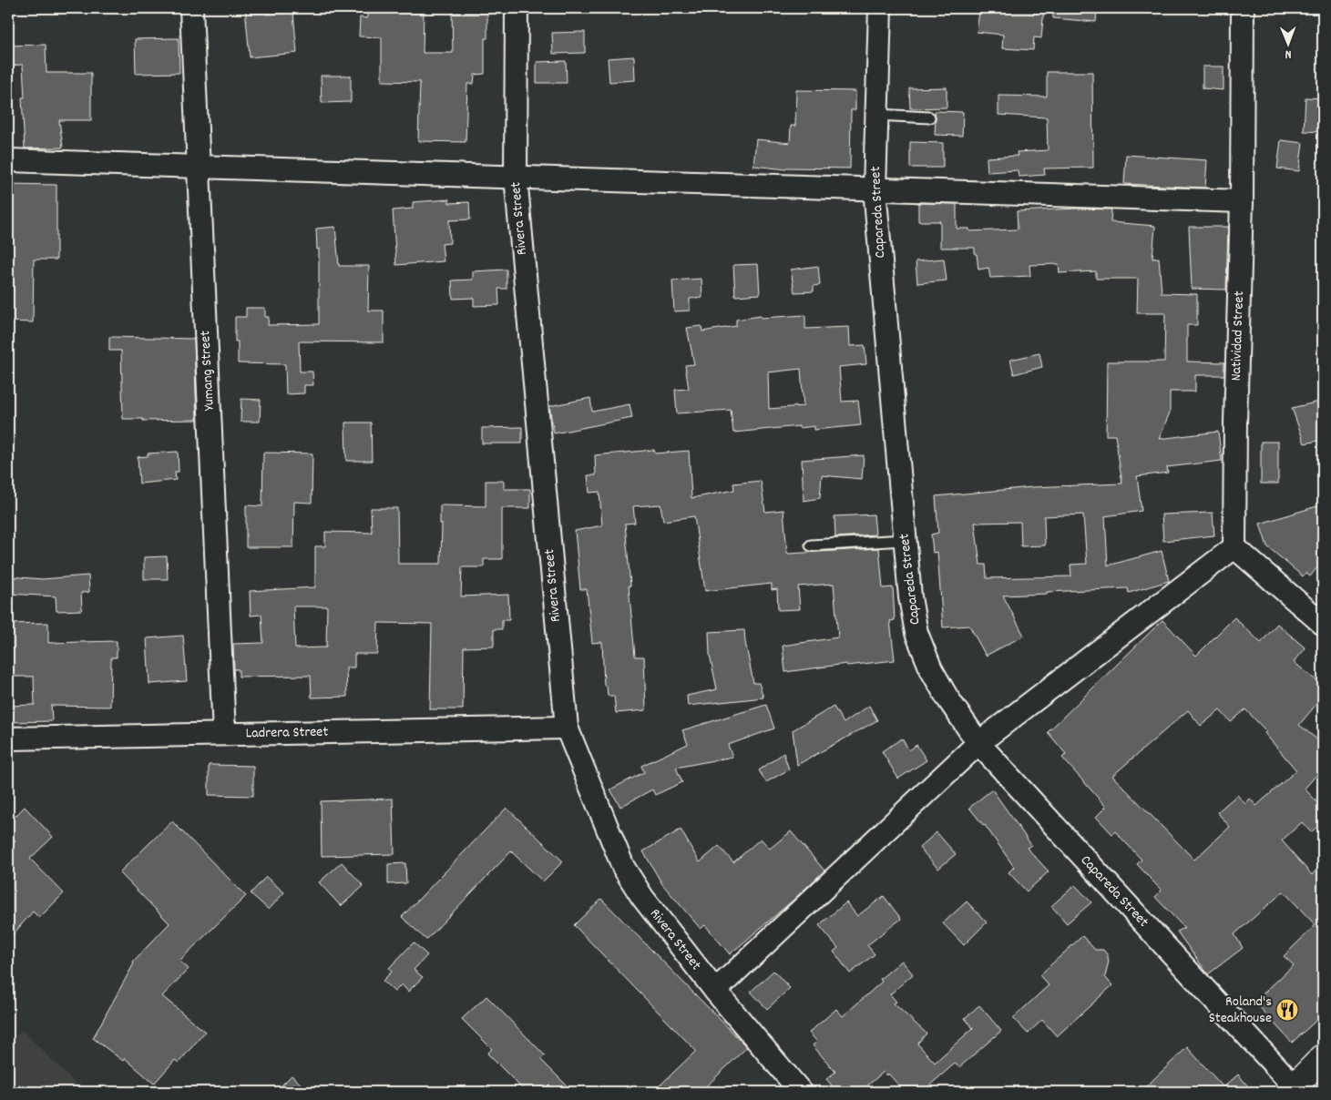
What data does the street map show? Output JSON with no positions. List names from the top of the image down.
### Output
{
  "streets": {
    "street": [
      "Capareda Street",
      "Rivera Street",
      "Natividad Street",
      "Yumang Street",
      "Ladrera Street"
    ]
  },
  "crossings": [
    ["Rivera Street", "Ladrera Street"],
    ["Yumang Street", "Ladrera Street"]
  ],
  "places": {
    "restaurant": ["Roland's Steakhouse"]
  },
  "north": "bottom"
}
